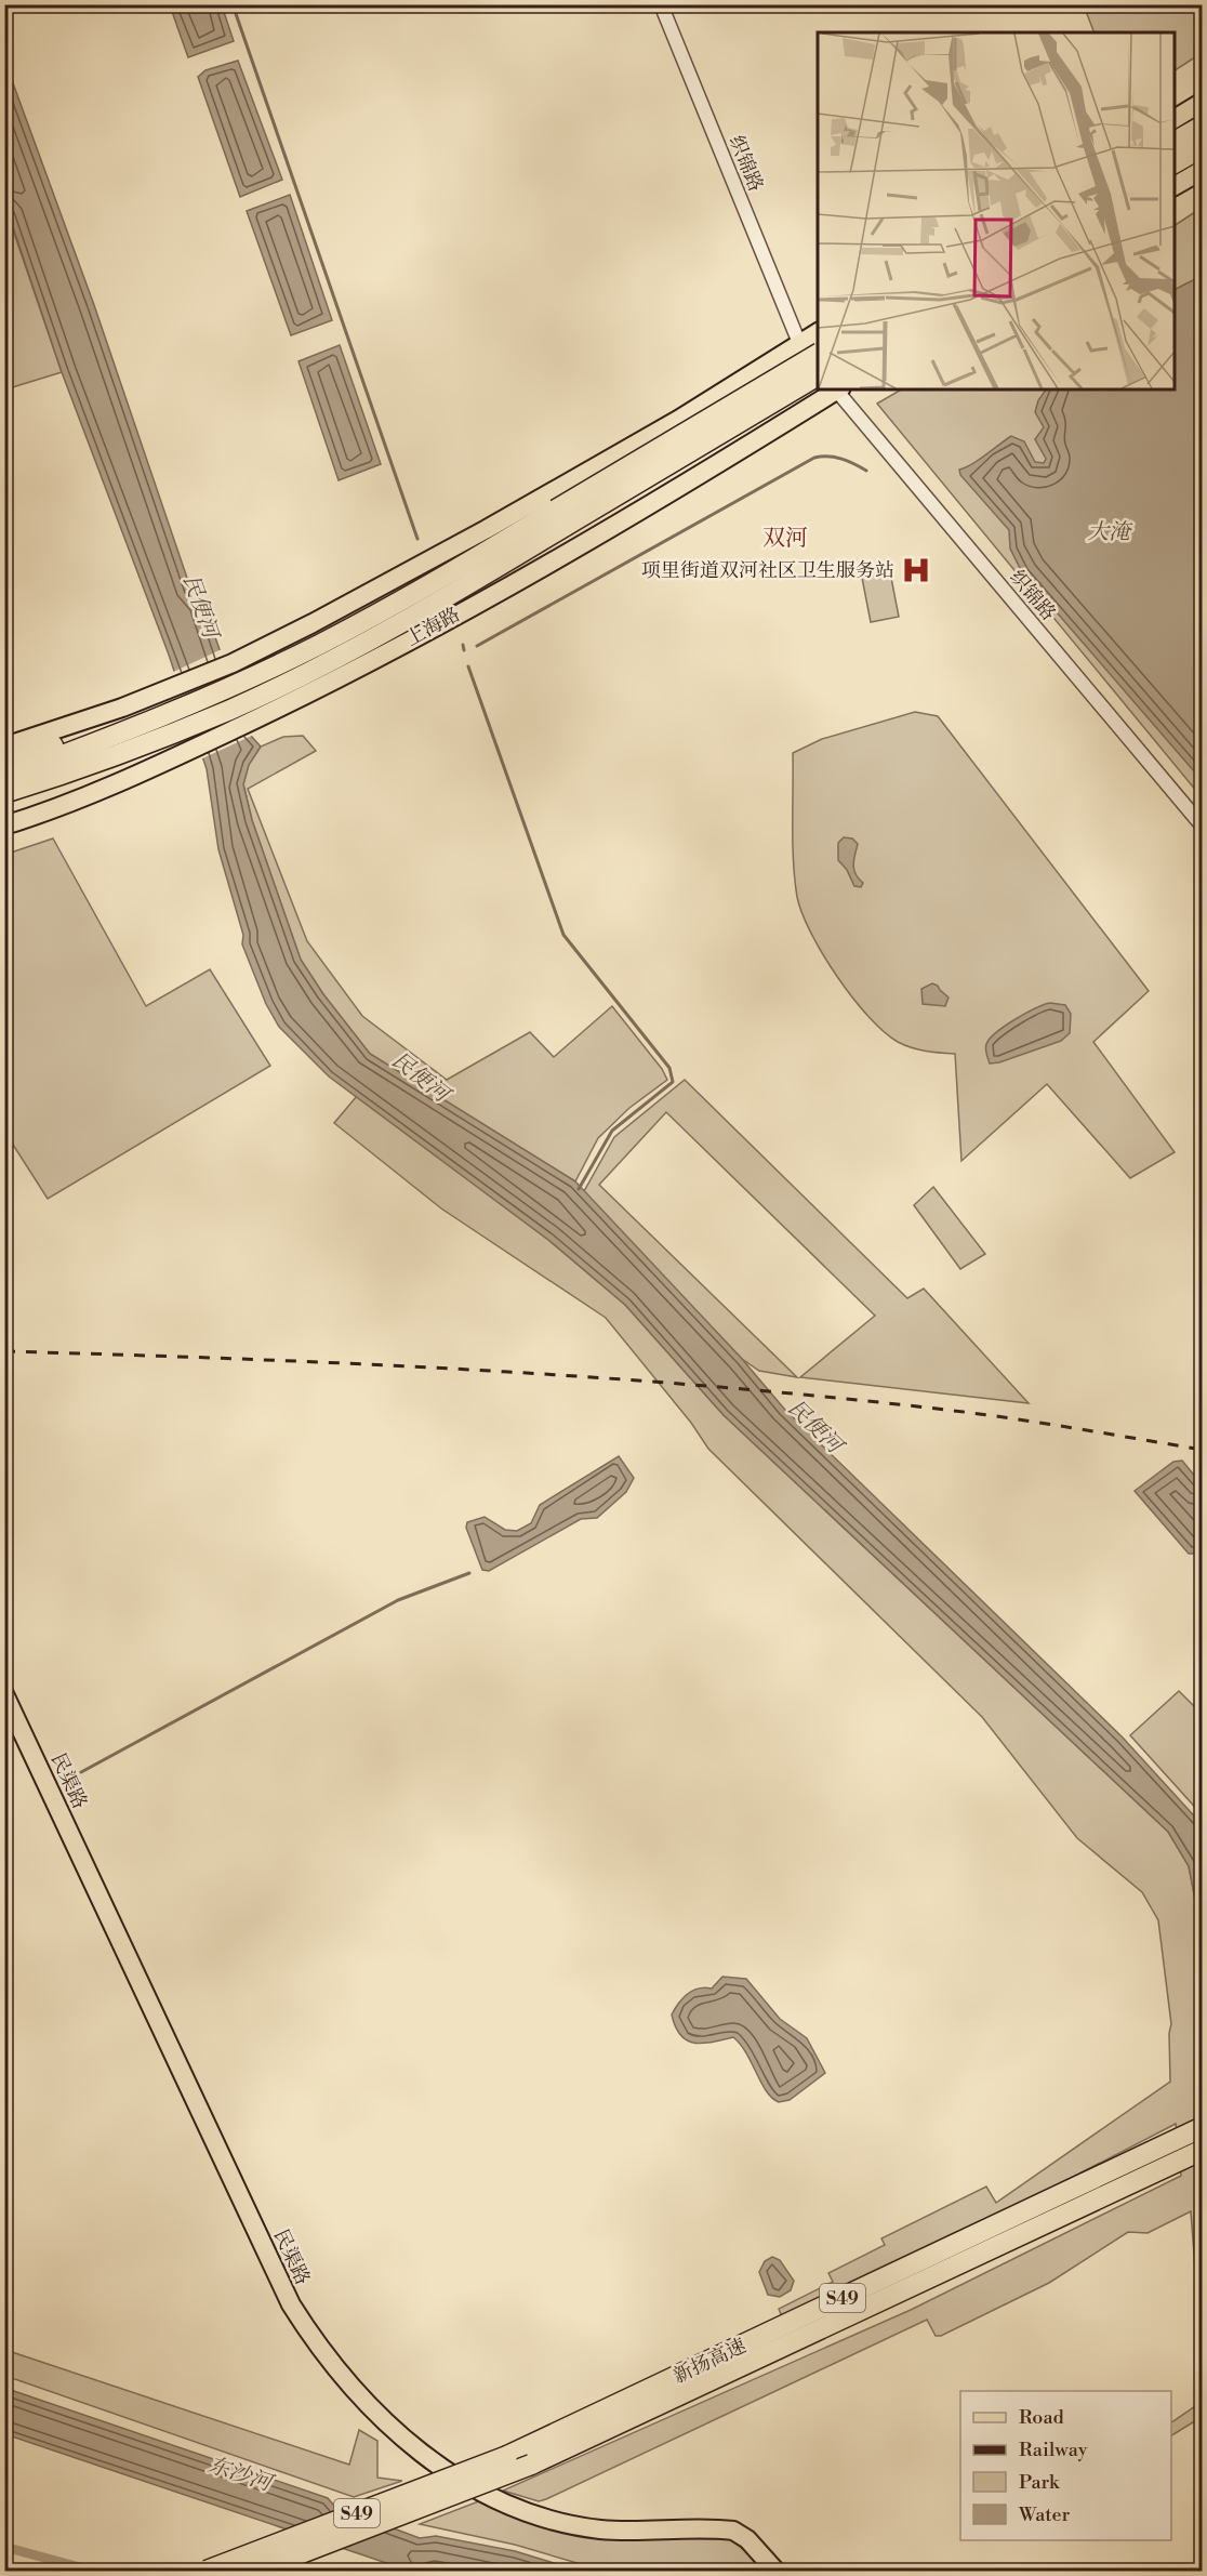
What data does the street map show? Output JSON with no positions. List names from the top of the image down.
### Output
{
  "streets": {
    "highway": ["上海路", "S49", "新扬高速"],
    "main road": ["民渠路"],
    "street": ["织锦路"]
  },
  "crossings": [
    ["织锦路", "上海路"]
  ],
  "districts": ["双河"],
  "water": ["大淹", "民便河", "东沙河"],
  "places": {
    "hospital": ["项里街道双河社区卫生服务站"]
  },
  "legend": [
    "Road",
    "Railway",
    "Park",
    "Water"
  ]
}
